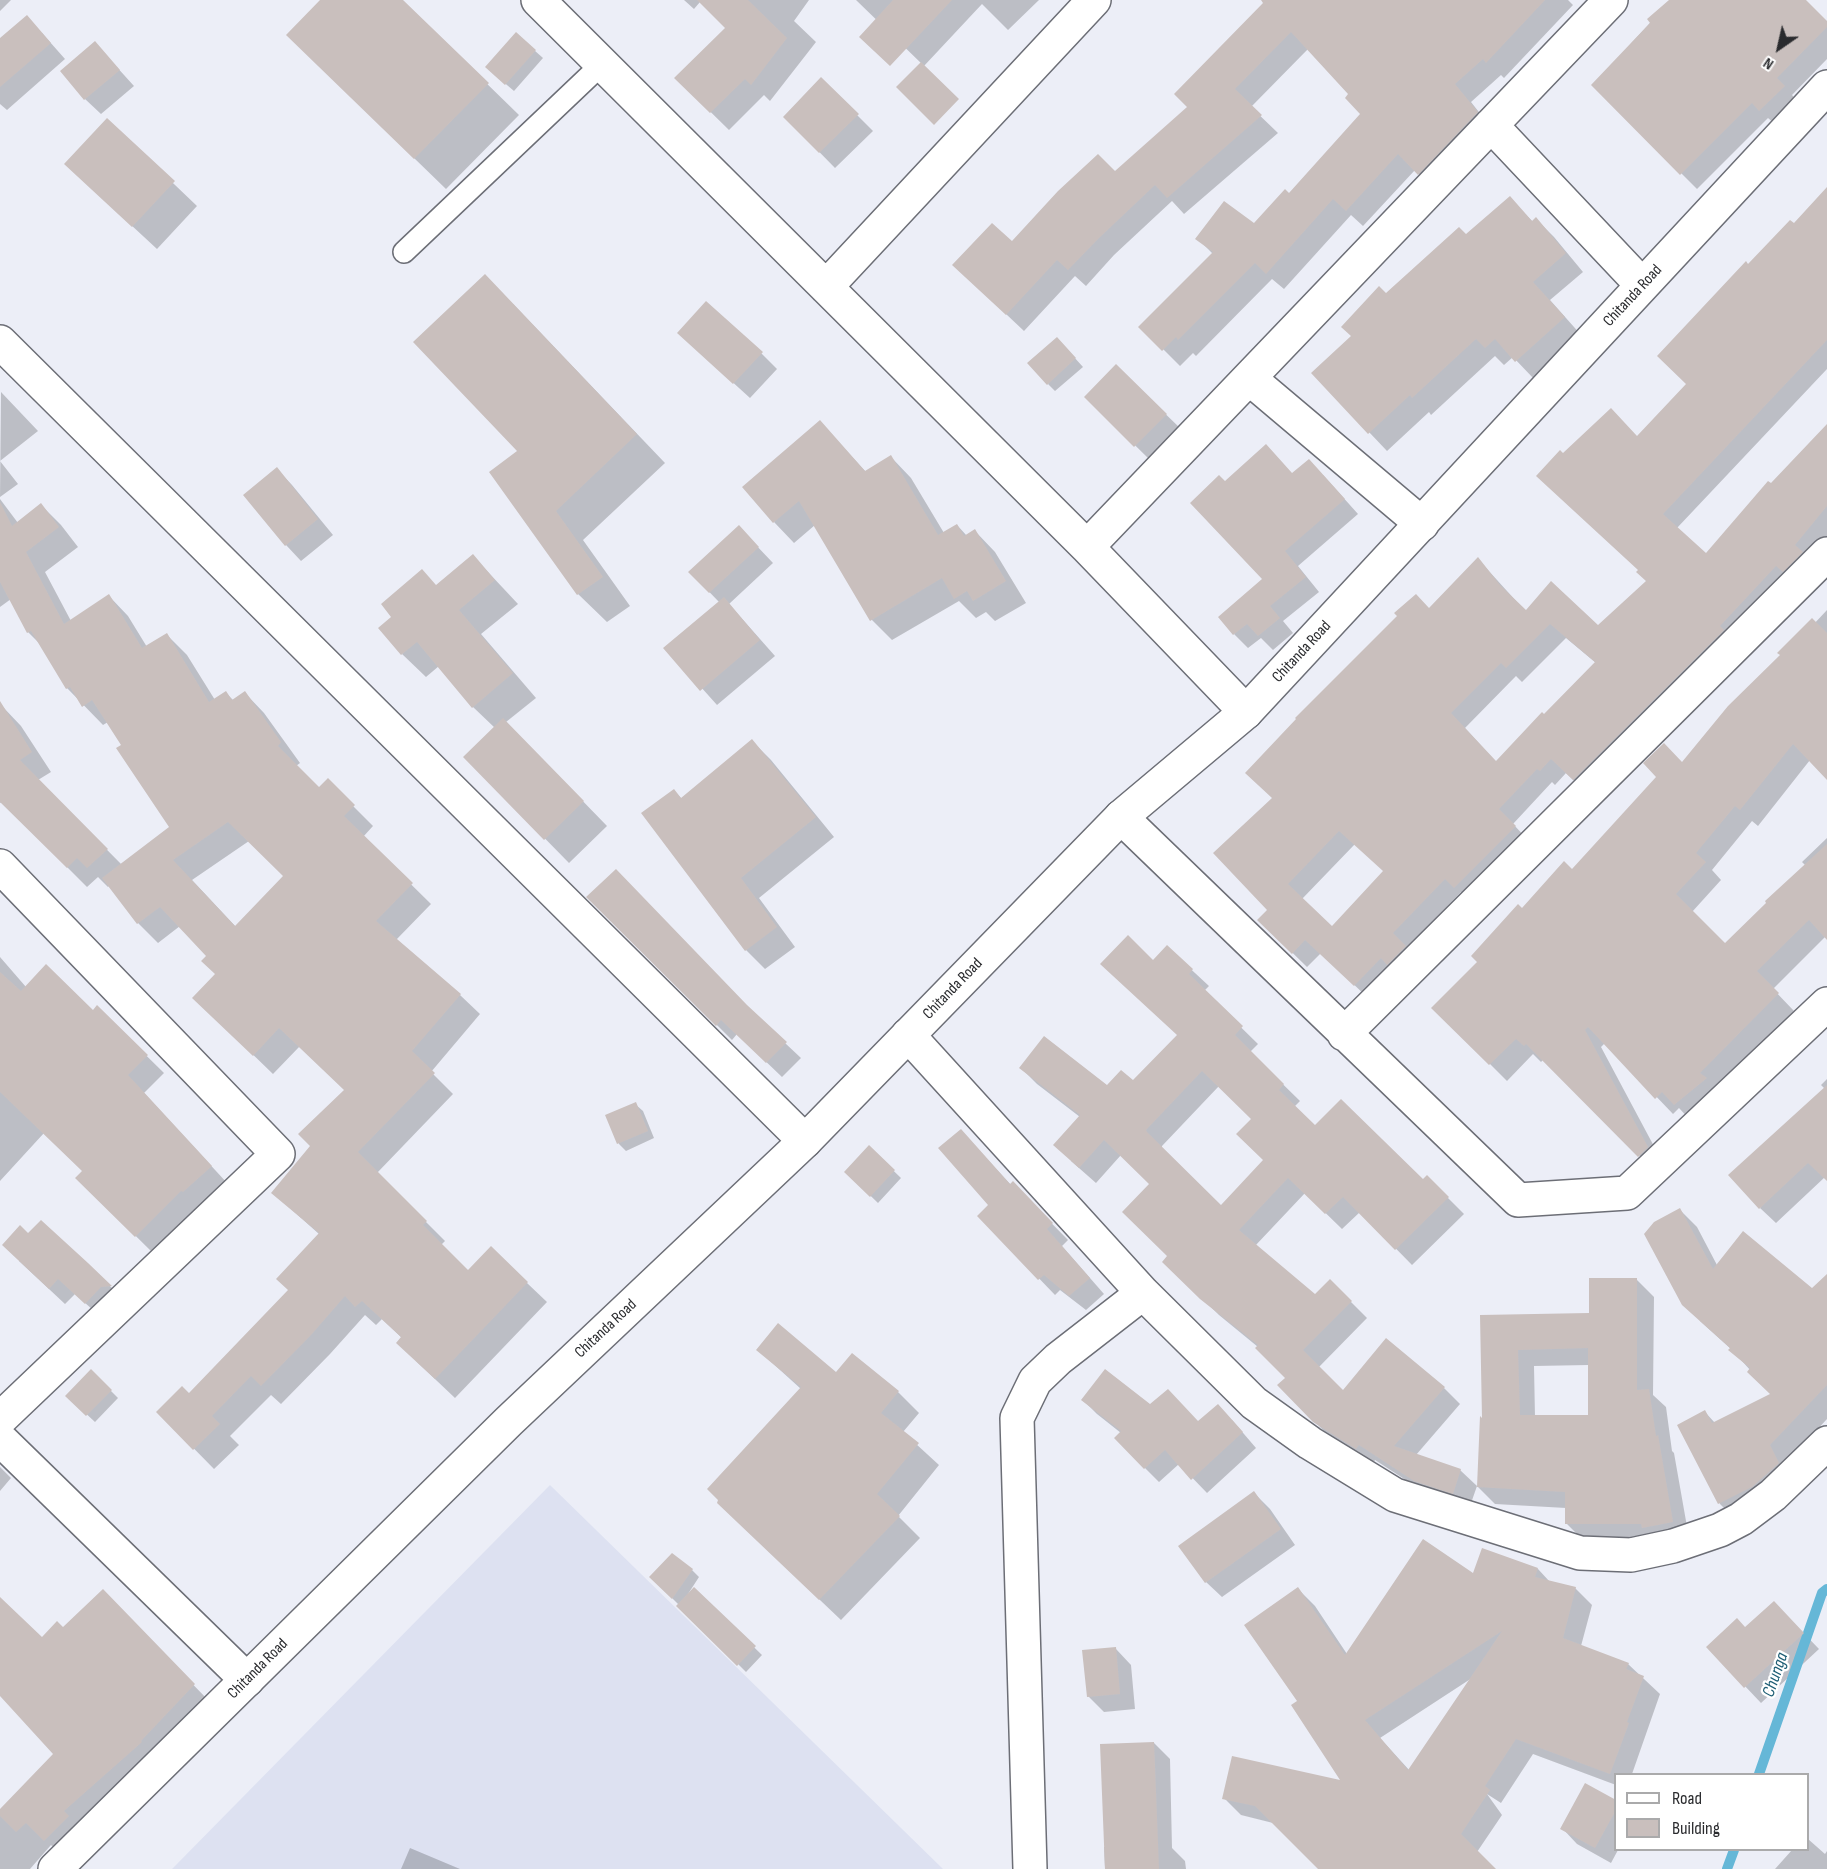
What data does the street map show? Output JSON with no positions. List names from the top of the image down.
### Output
{
  "streets": {
    "street": ["Chitanda Road"]
  },
  "water": ["Chunga"],
  "legend": ["Road", "Building"],
  "north": "bottom left"
}
